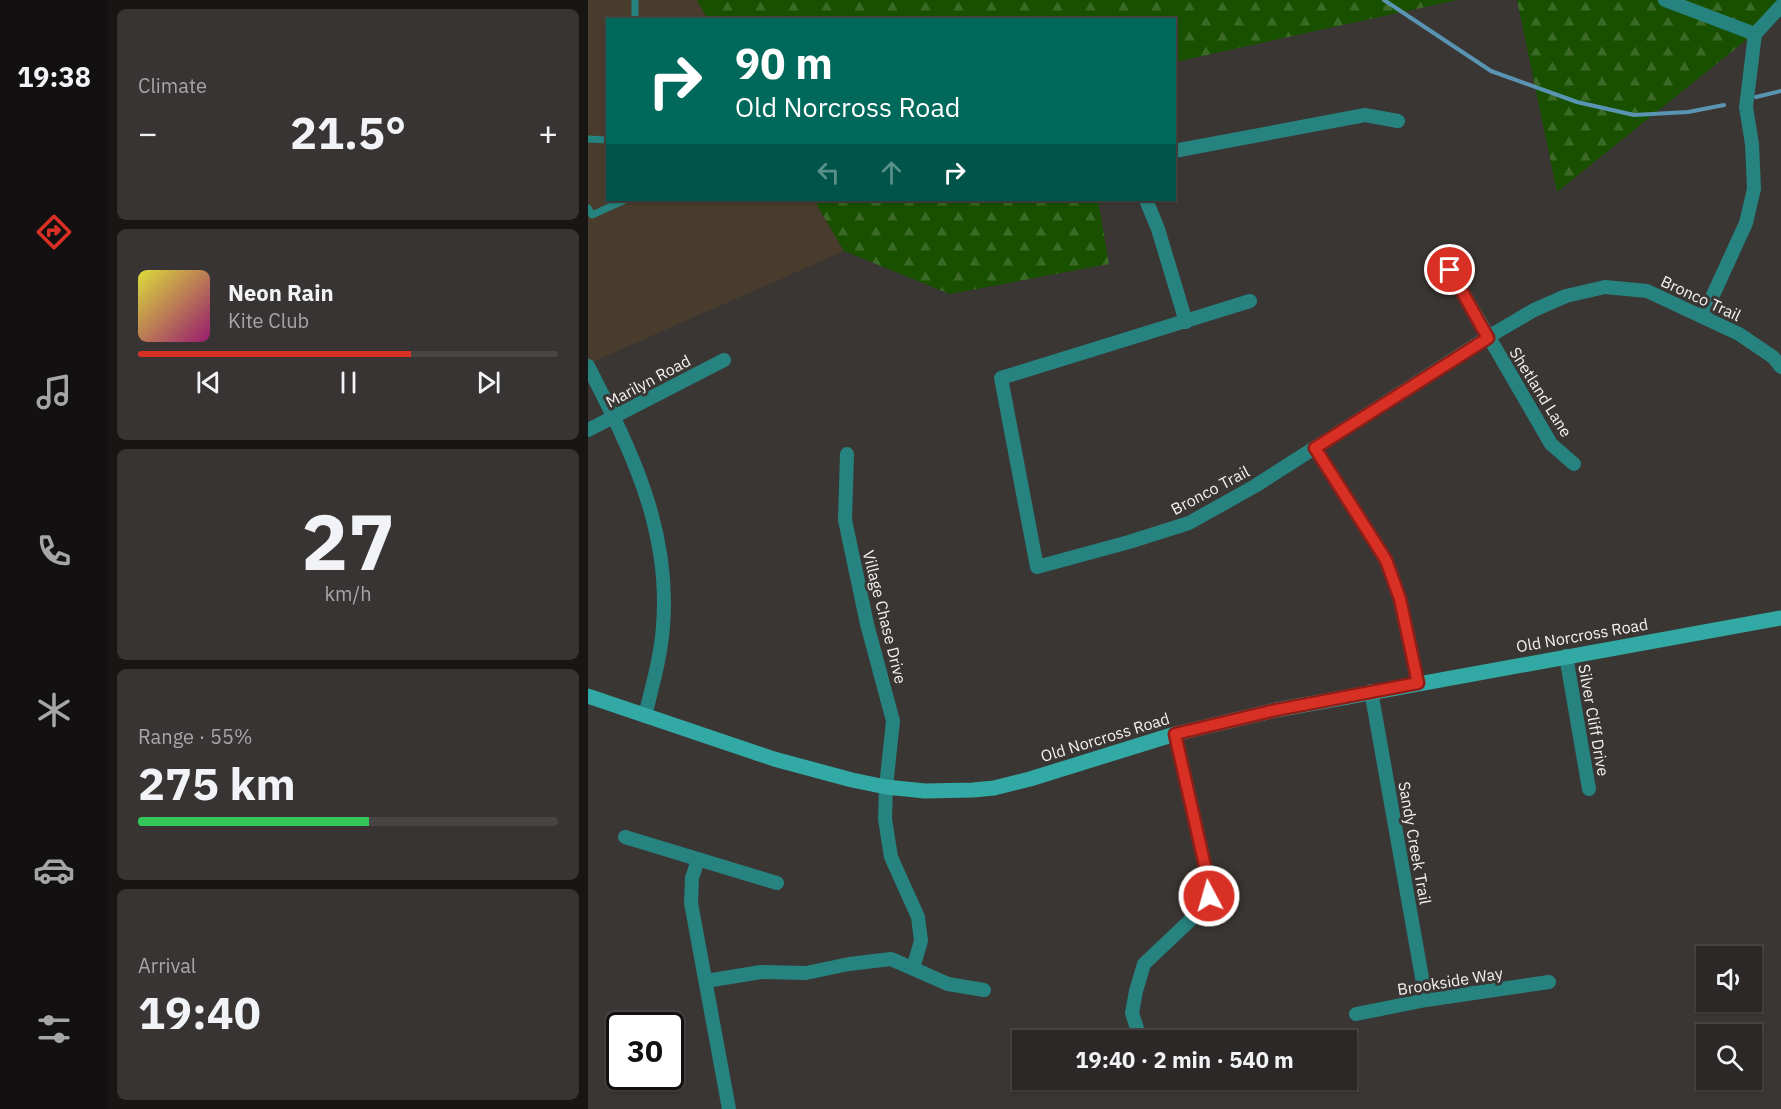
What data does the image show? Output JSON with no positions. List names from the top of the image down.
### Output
{
  "streets": {
    "street": [
      "Bronco Trail",
      "Marilyn Road",
      "Shetland Lane",
      "Village Chase Drive",
      "Old Norcross Road",
      "Silver Cliff Drive",
      "Sandy Creek Trail",
      "Brookside Way"
    ]
  },
  "crossings": [
    ["Bronco Trail", "Shetland Lane"],
    ["Village Chase Drive", "Old Norcross Road"],
    ["Old Norcross Road", "Silver Cliff Drive"],
    ["Old Norcross Road", "Sandy Creek Trail"],
    ["Sandy Creek Trail", "Brookside Way"]
  ],
  "page": {
    "tabs": "19:38",
    "tile": [
      "Climate",
      ["27", "km/h"],
      ["Range · 55%", "275 km"],
      ["Arrival", "19:40"]
    ],
    "turn": ["90 m", "Old Norcross Road"],
    "heat": ["−", "21.5°", "+"],
    "song": ["Neon Rain", "Kite Club"],
    "limit": "30",
    "trip": "19:40 · 2 min · 540 m"
  }
}
